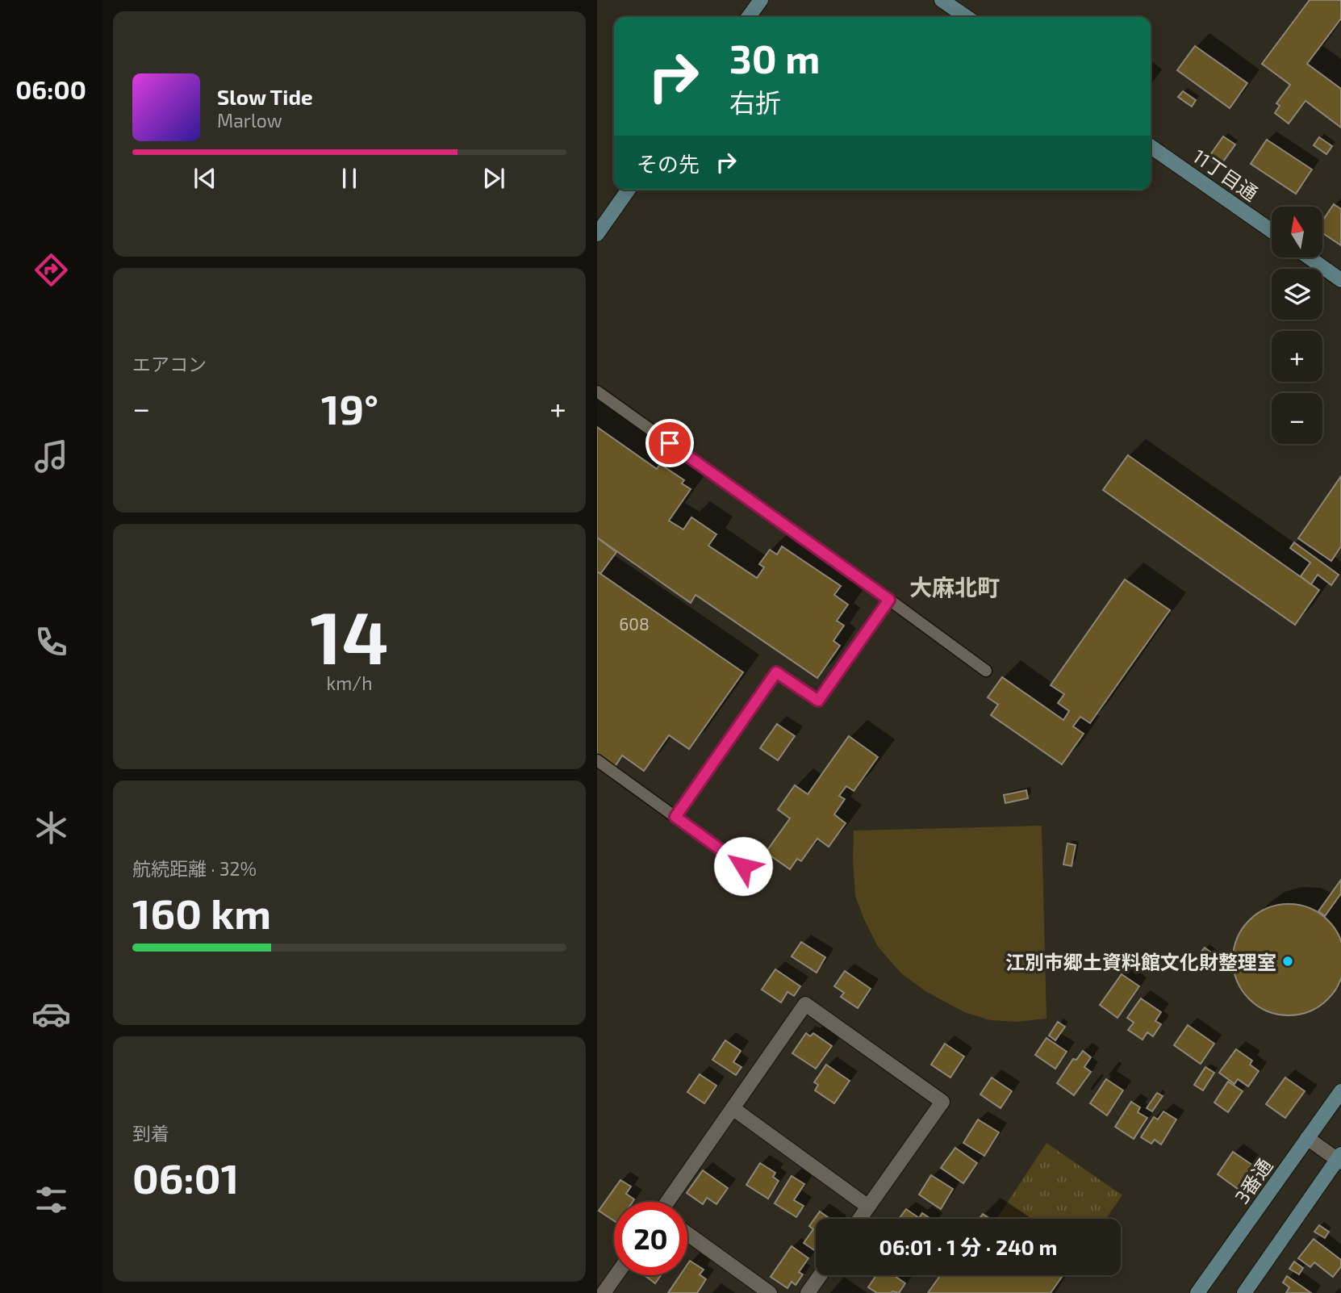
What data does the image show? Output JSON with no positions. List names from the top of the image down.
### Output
{
  "streets": {
    "street": ["11丁目通", "3番通"]
  },
  "districts": ["大麻北町"],
  "places": ["江別市郷土資料館文化財整理室"],
  "house_numbers": ["608"],
  "north": "top",
  "page": {
    "tabs": "06:00",
    "turn": ["30 m", "右折"],
    "song": ["Slow Tide", "Marlow"],
    "then": "その先",
    "map_buttons": ["+", "−"],
    "tile": [
      "エアコン",
      ["14", "km/h"],
      ["航続距離 · 32%", "160 km"],
      ["到着", "06:01"]
    ],
    "heat": ["−", "19°", "+"],
    "limit": "20",
    "trip": "06:01 · 1 分 · 240 m"
  }
}
